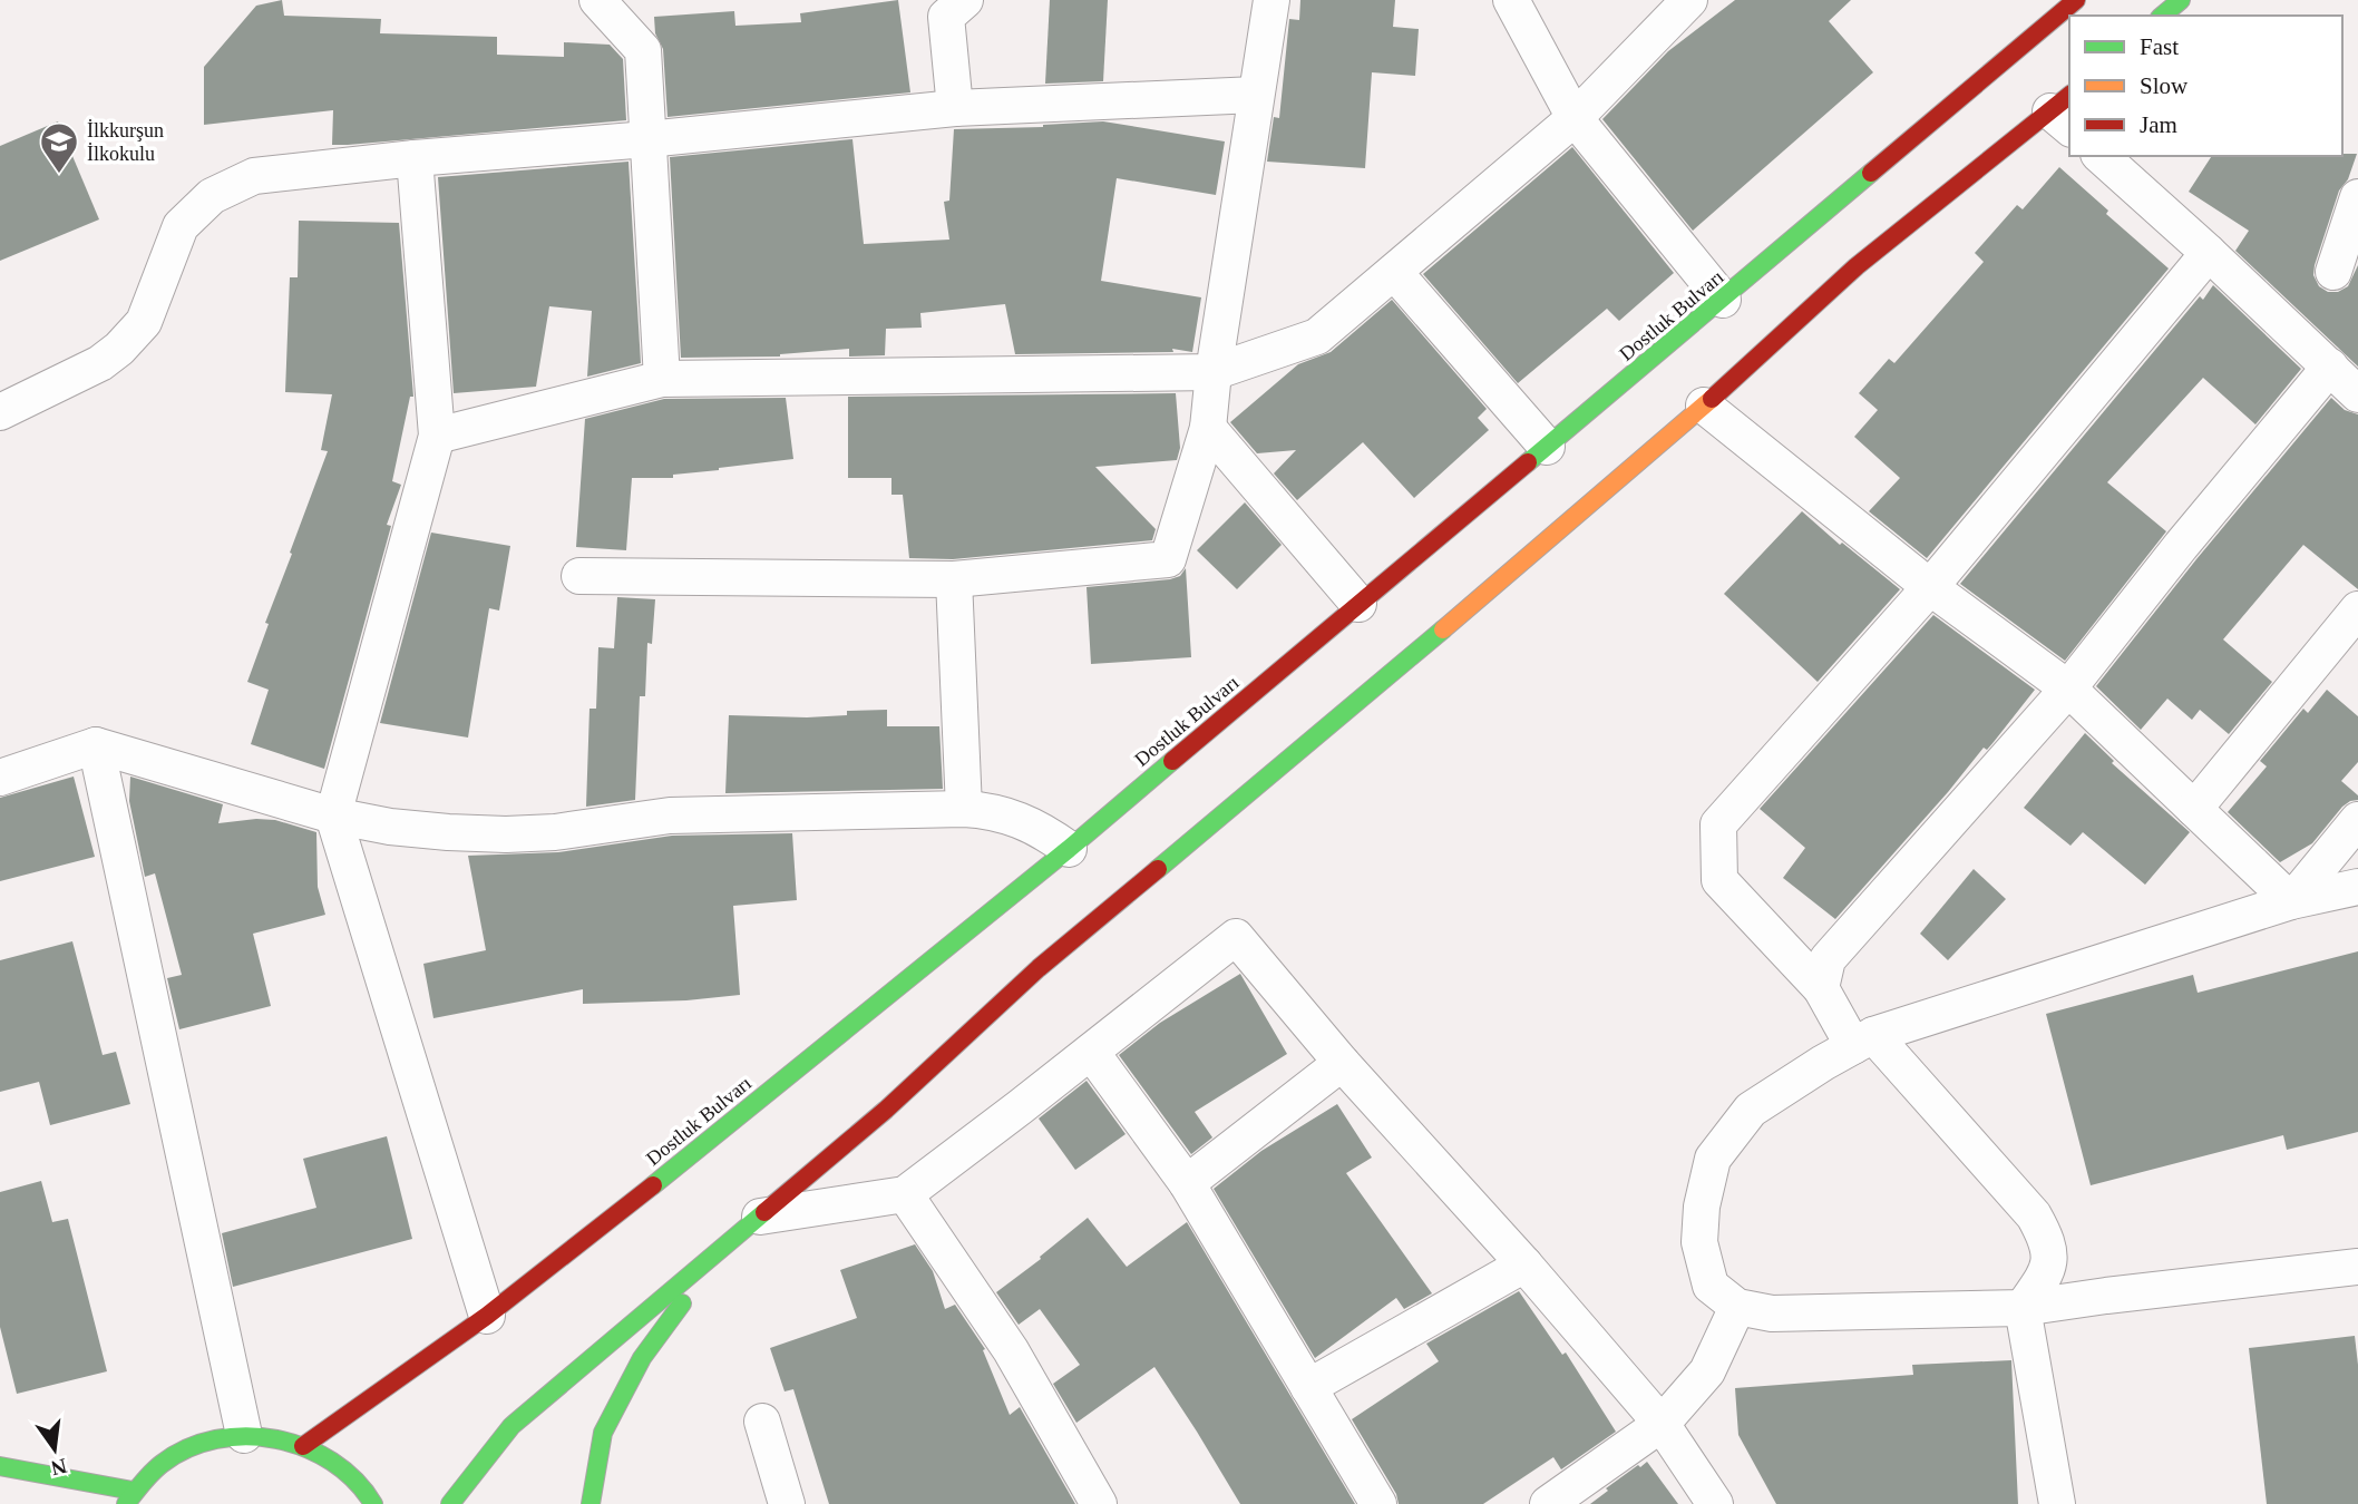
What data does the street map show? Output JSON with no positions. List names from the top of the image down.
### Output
{
  "streets": {
    "main road": ["Dostluk Bulvarı"]
  },
  "places": {
    "school or university": ["İlkkurşun İlkokulu"]
  },
  "legend": ["Fast", "Slow", "Jam"],
  "north": "bottom"
}
